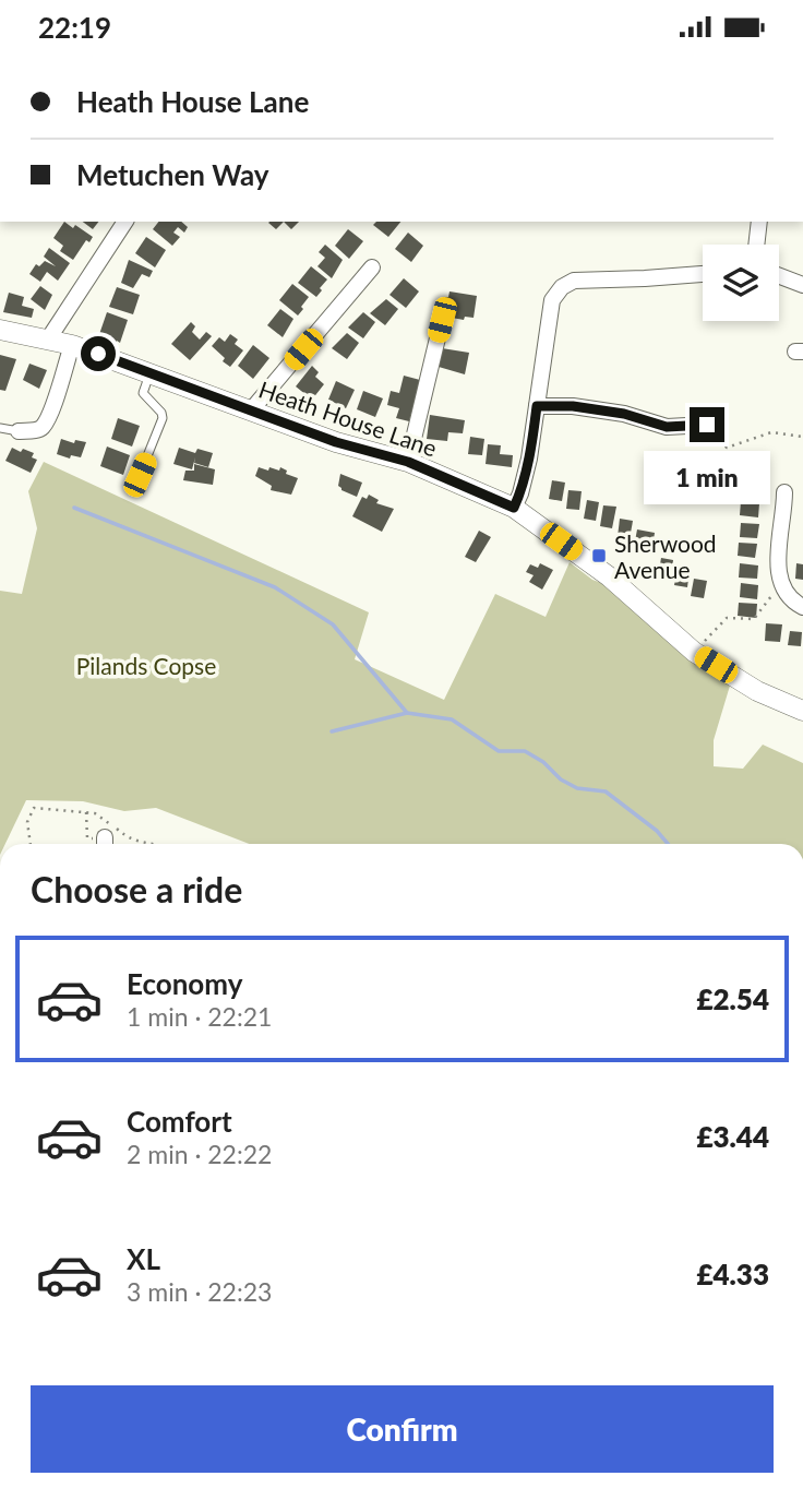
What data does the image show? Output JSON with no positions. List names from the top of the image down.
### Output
{
  "streets": {
    "street": ["Heath House Lane"]
  },
  "parks": ["Pilands Copse"],
  "places": {
    "transit": ["Sherwood Avenue"]
  },
  "page": {
    "status": "22:19",
    "banner": ["Heath House Lane", "Metuchen Way"],
    "bubble": "1 min",
    "heading": "Choose a ride",
    "list": [
      {
        "name": "Economy",
        "note": "1 min · 22:21",
        "value": "£2.54"
      },
      {
        "name": "Comfort",
        "note": "2 min · 22:22",
        "value": "£3.44"
      },
      {
        "name": "XL",
        "note": "3 min · 22:23",
        "value": "£4.33"
      }
    ],
    "buttons": "Confirm"
  }
}
